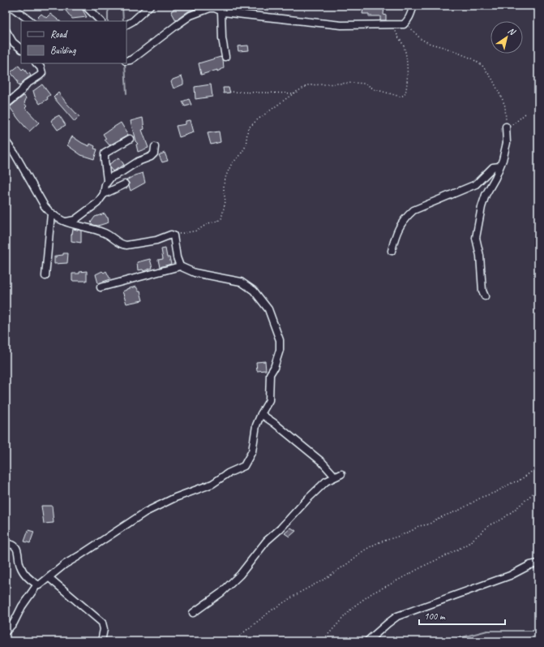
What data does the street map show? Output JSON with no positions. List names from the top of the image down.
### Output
{
  "legend": ["Road", "Building"],
  "scale_bar": "100 m",
  "north": "top right"
}
